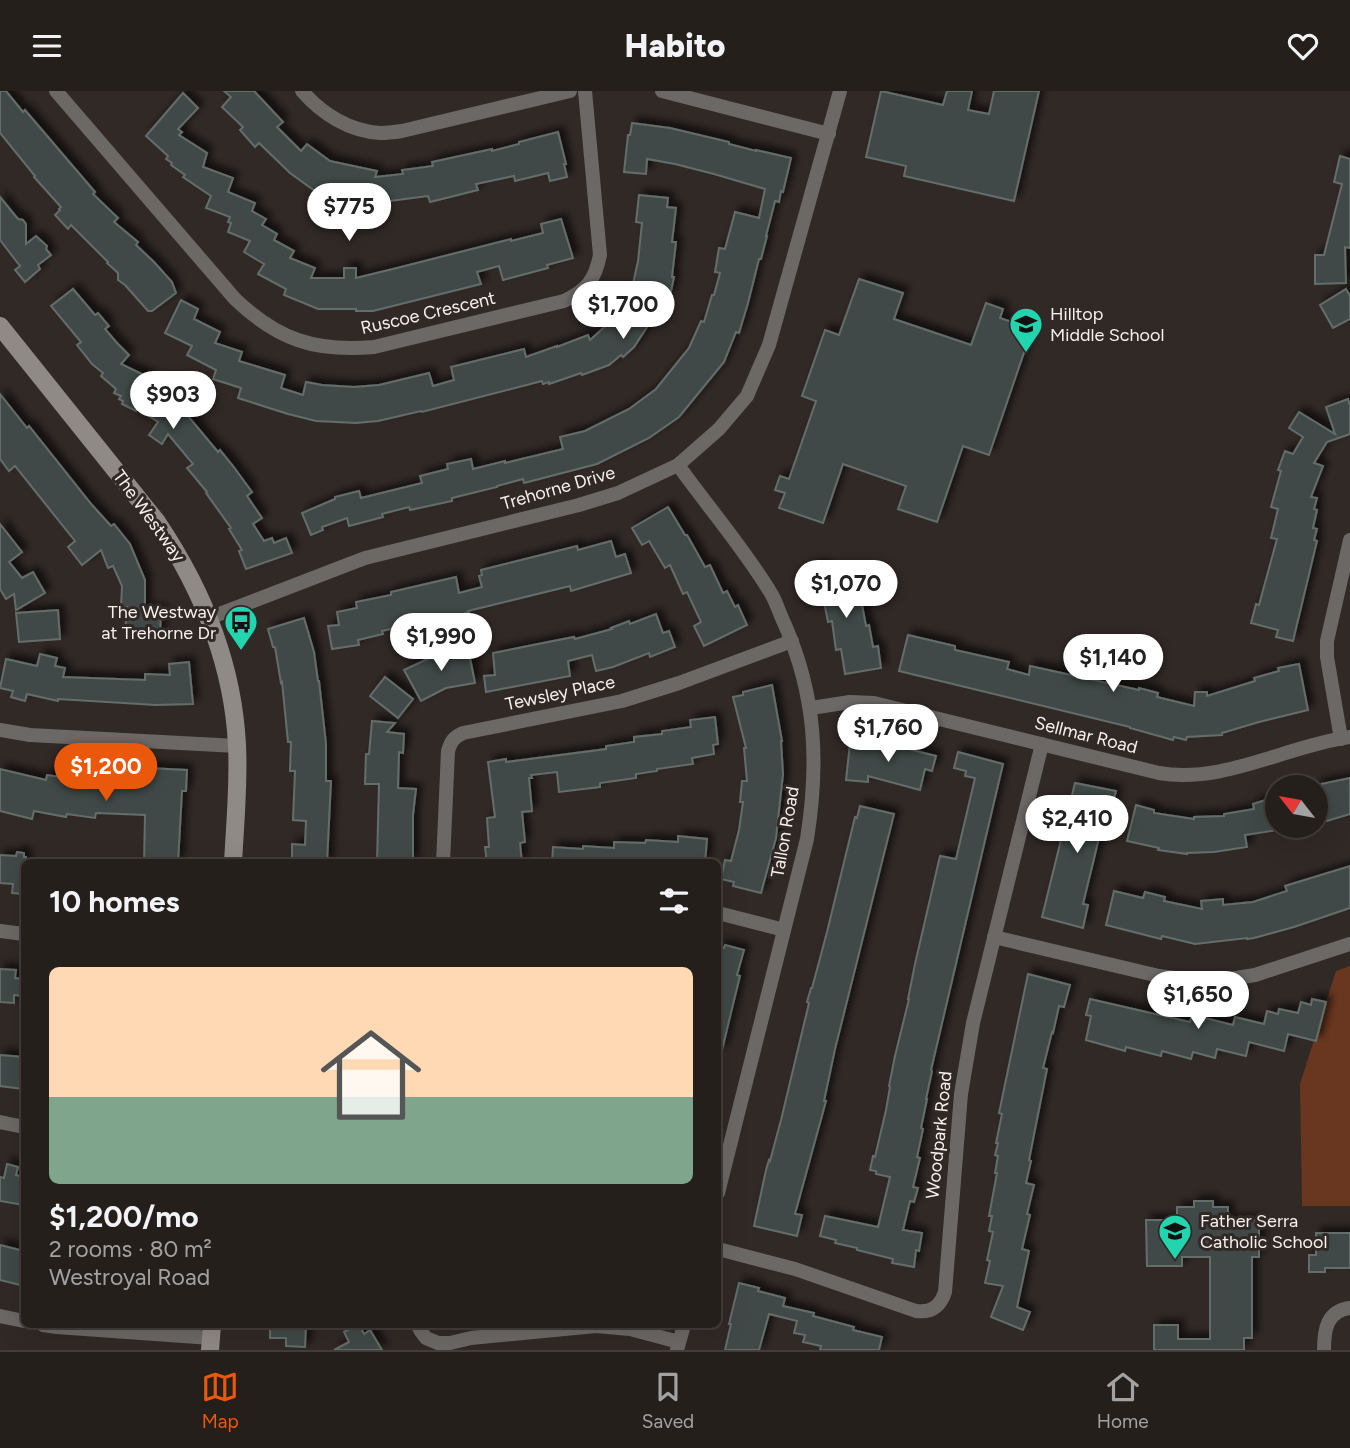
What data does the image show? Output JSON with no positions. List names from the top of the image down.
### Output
{
  "streets": {
    "main road": ["The Westway"],
    "street": [
      "Ruscoe Crescent",
      "Trehorne Drive",
      "Tewsley Place",
      "Sellmar Road",
      "Tallon Road",
      "Woodpark Road"
    ]
  },
  "crossings": [
    ["Trehorne Drive", "The Westway"],
    ["Trehorne Drive", "Tallon Road"],
    ["Tewsley Place", "Tallon Road"],
    ["Sellmar Road", "Tallon Road"],
    ["Sellmar Road", "Woodpark Road"]
  ],
  "places": {
    "school or university": ["Hilltop Middle School", "Father Serra Catholic School"],
    "bus stop": ["The Westway at Trehorne Dr"]
  },
  "north": "top left",
  "page": {
    "header": "Habito",
    "price": [
      "$775",
      "$1,700",
      "$903",
      "$1,070",
      "$1,990",
      "$1,140",
      "$1,760",
      "$1,200",
      "$2,410",
      "$1,650"
    ],
    "heading": "10 homes",
    "list": [
      {
        "name": "$1,200/mo",
        "note": "2 rooms · 80 m² · Westroyal Road"
      }
    ],
    "tabs": ["Map", "Saved", "Home"]
  }
}
